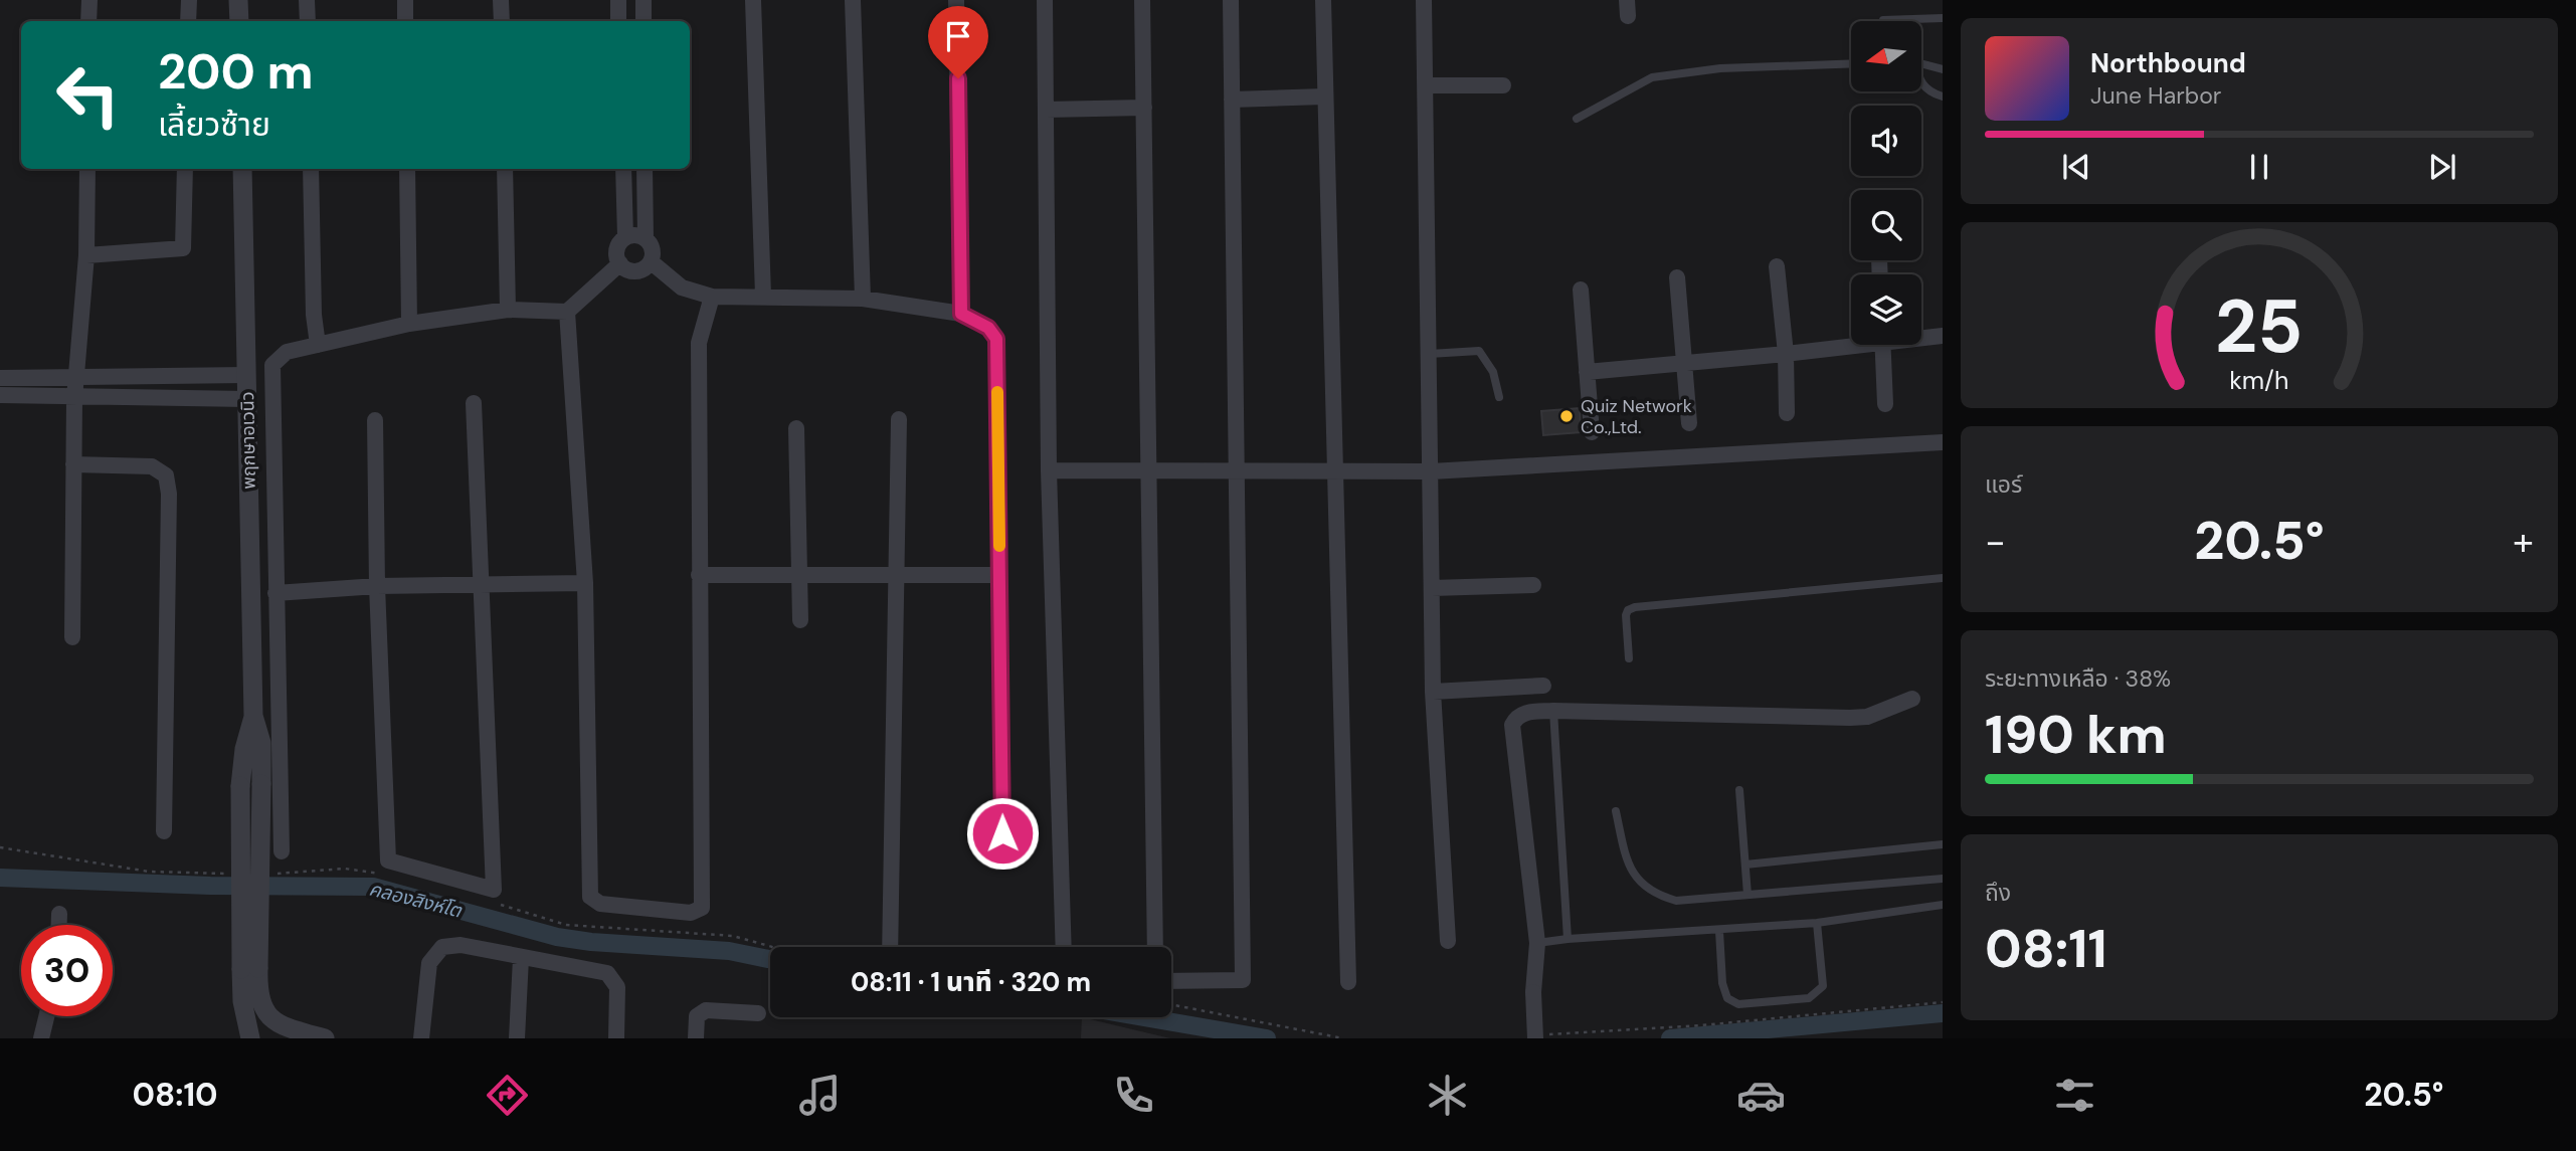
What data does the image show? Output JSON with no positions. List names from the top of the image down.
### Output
{
  "streets": {
    "street": ["พฤกษาอเวนิว"]
  },
  "water": ["คลองสิงห์โต"],
  "places": ["Quiz Network Co.,Ltd."],
  "north": "left",
  "page": {
    "turn": ["200 m", "เลี้ยวซ้าย"],
    "song": ["Northbound", "June Harbor"],
    "tile": [
      "แอร์",
      ["ระยะทางเหลือ · 38%", "190 km"],
      ["ถึง", "08:11"]
    ],
    "heat": ["−", "20.5°", "+"],
    "limit": "30",
    "trip": "08:11 · 1 นาที · 320 m",
    "tabs": ["08:10", "20.5°"],
    "gauge": ["25", "km/h"]
  }
}
